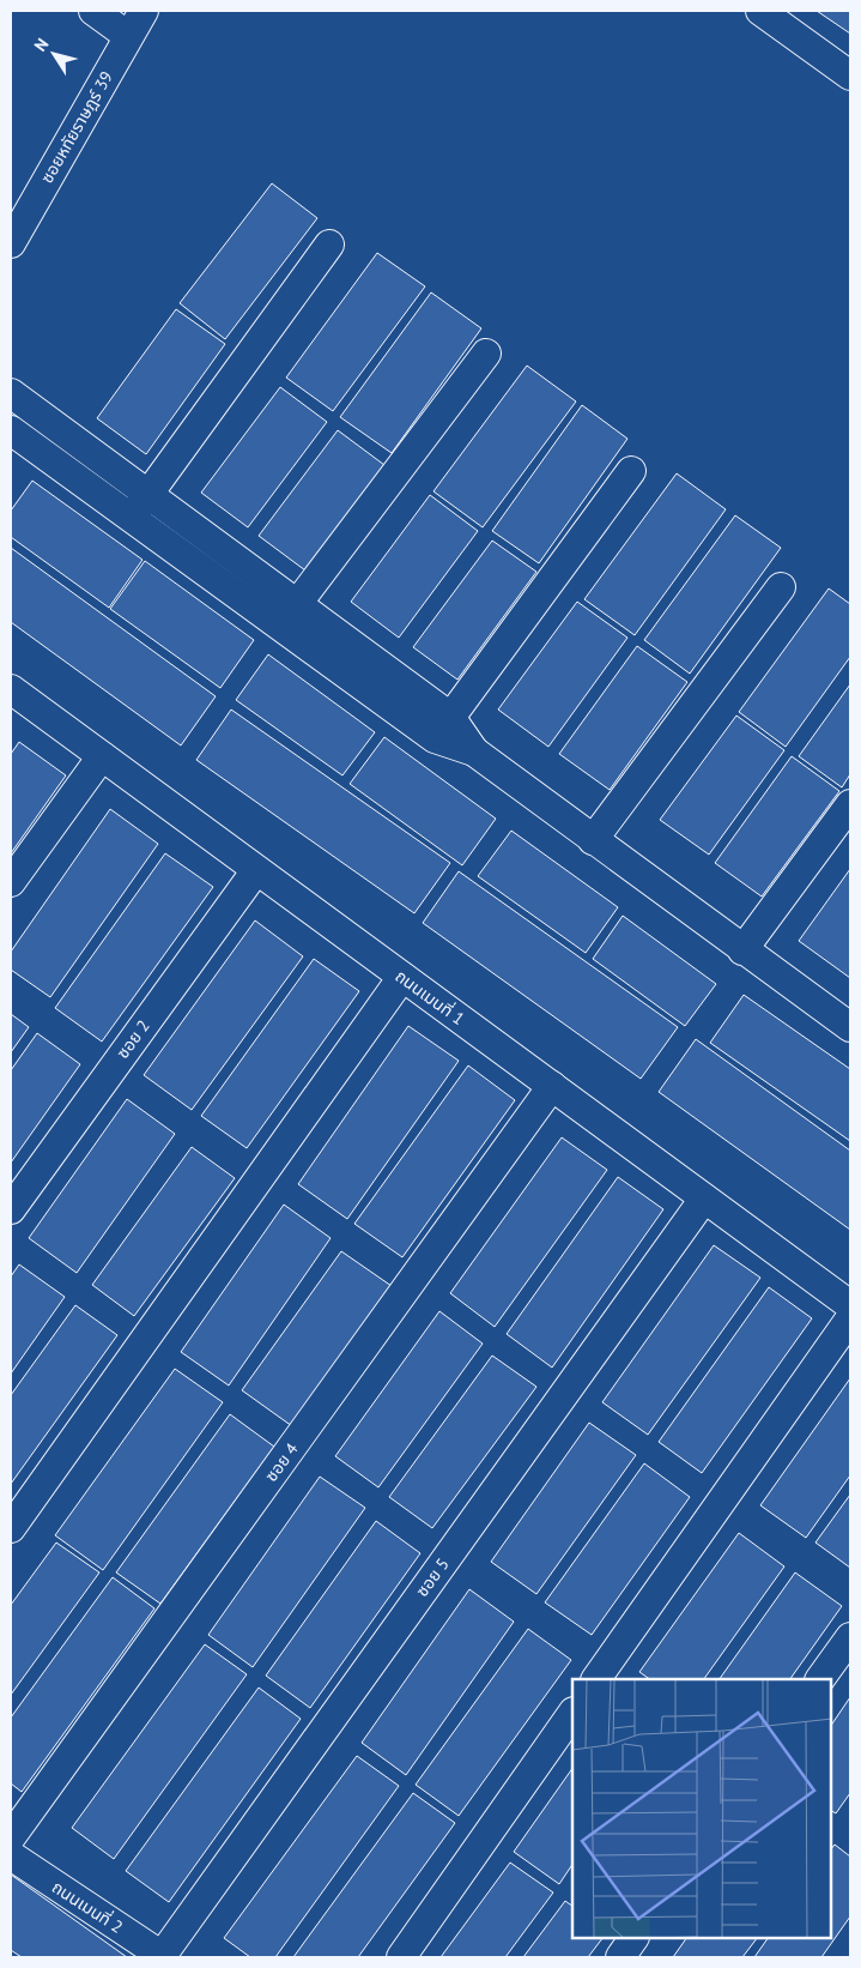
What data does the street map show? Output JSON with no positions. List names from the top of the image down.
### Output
{
  "streets": {
    "street": [
      "ซอยหทัยราษฎร์ 39",
      "ถนนเมนที่ 1",
      "ซอย 2",
      "ซอย 4",
      "ซอย 5",
      "ถนนเมนที่ 2"
    ]
  },
  "crossings": [
    ["ถนนเมนที่ 1", "ซอย 2"],
    ["ถนนเมนที่ 1", "ซอย 4"],
    ["ถนนเมนที่ 1", "ซอย 5"],
    ["ซอย 5", "ถนนเมนที่ 2"]
  ],
  "north": "top left"
}
